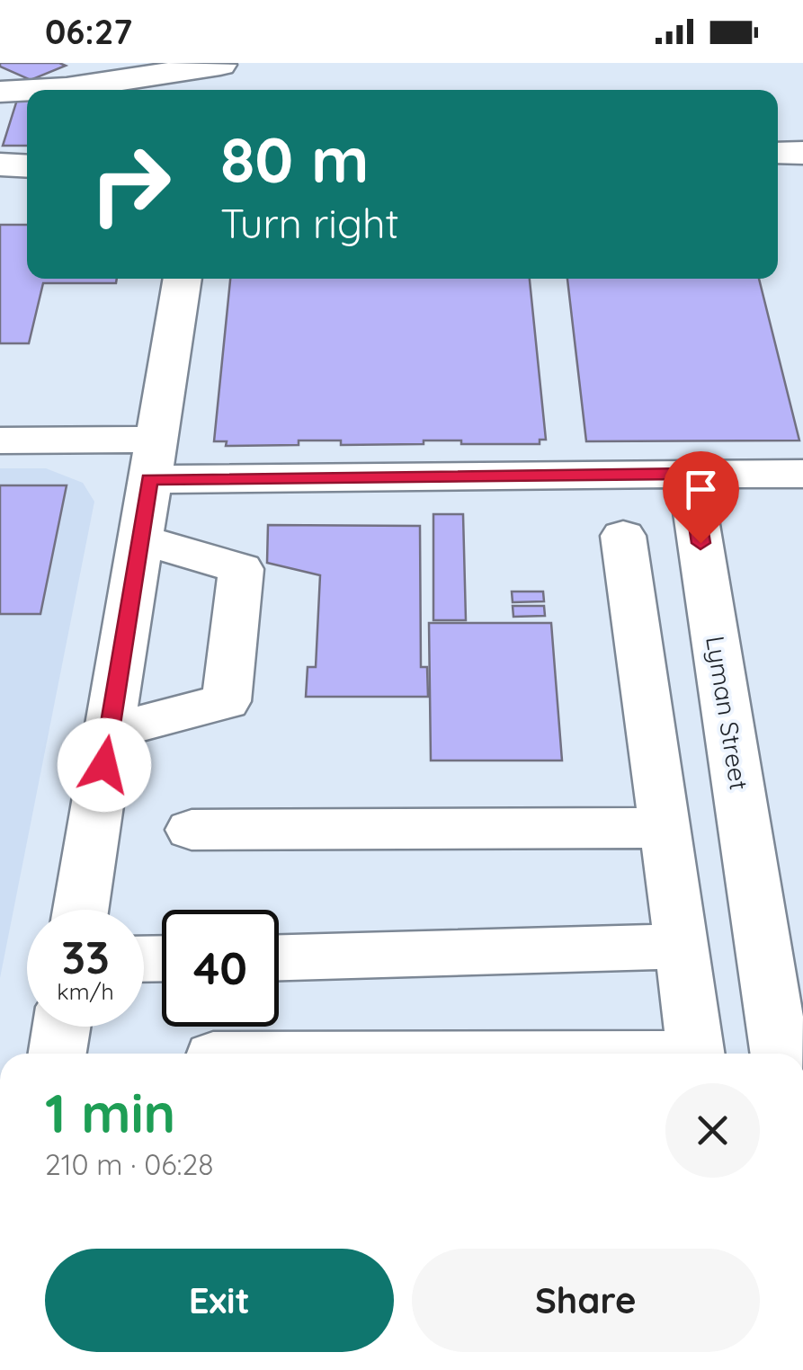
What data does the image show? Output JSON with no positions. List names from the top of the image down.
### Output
{
  "streets": {
    "street": ["Lyman Street"]
  },
  "page": {
    "status": "06:27",
    "turn": ["80 m", "Turn right"],
    "speed": "33 km/h",
    "limit": "40",
    "heading": ["1 min", "210 m · 06:28"],
    "buttons": ["Exit", "Share"]
  }
}
